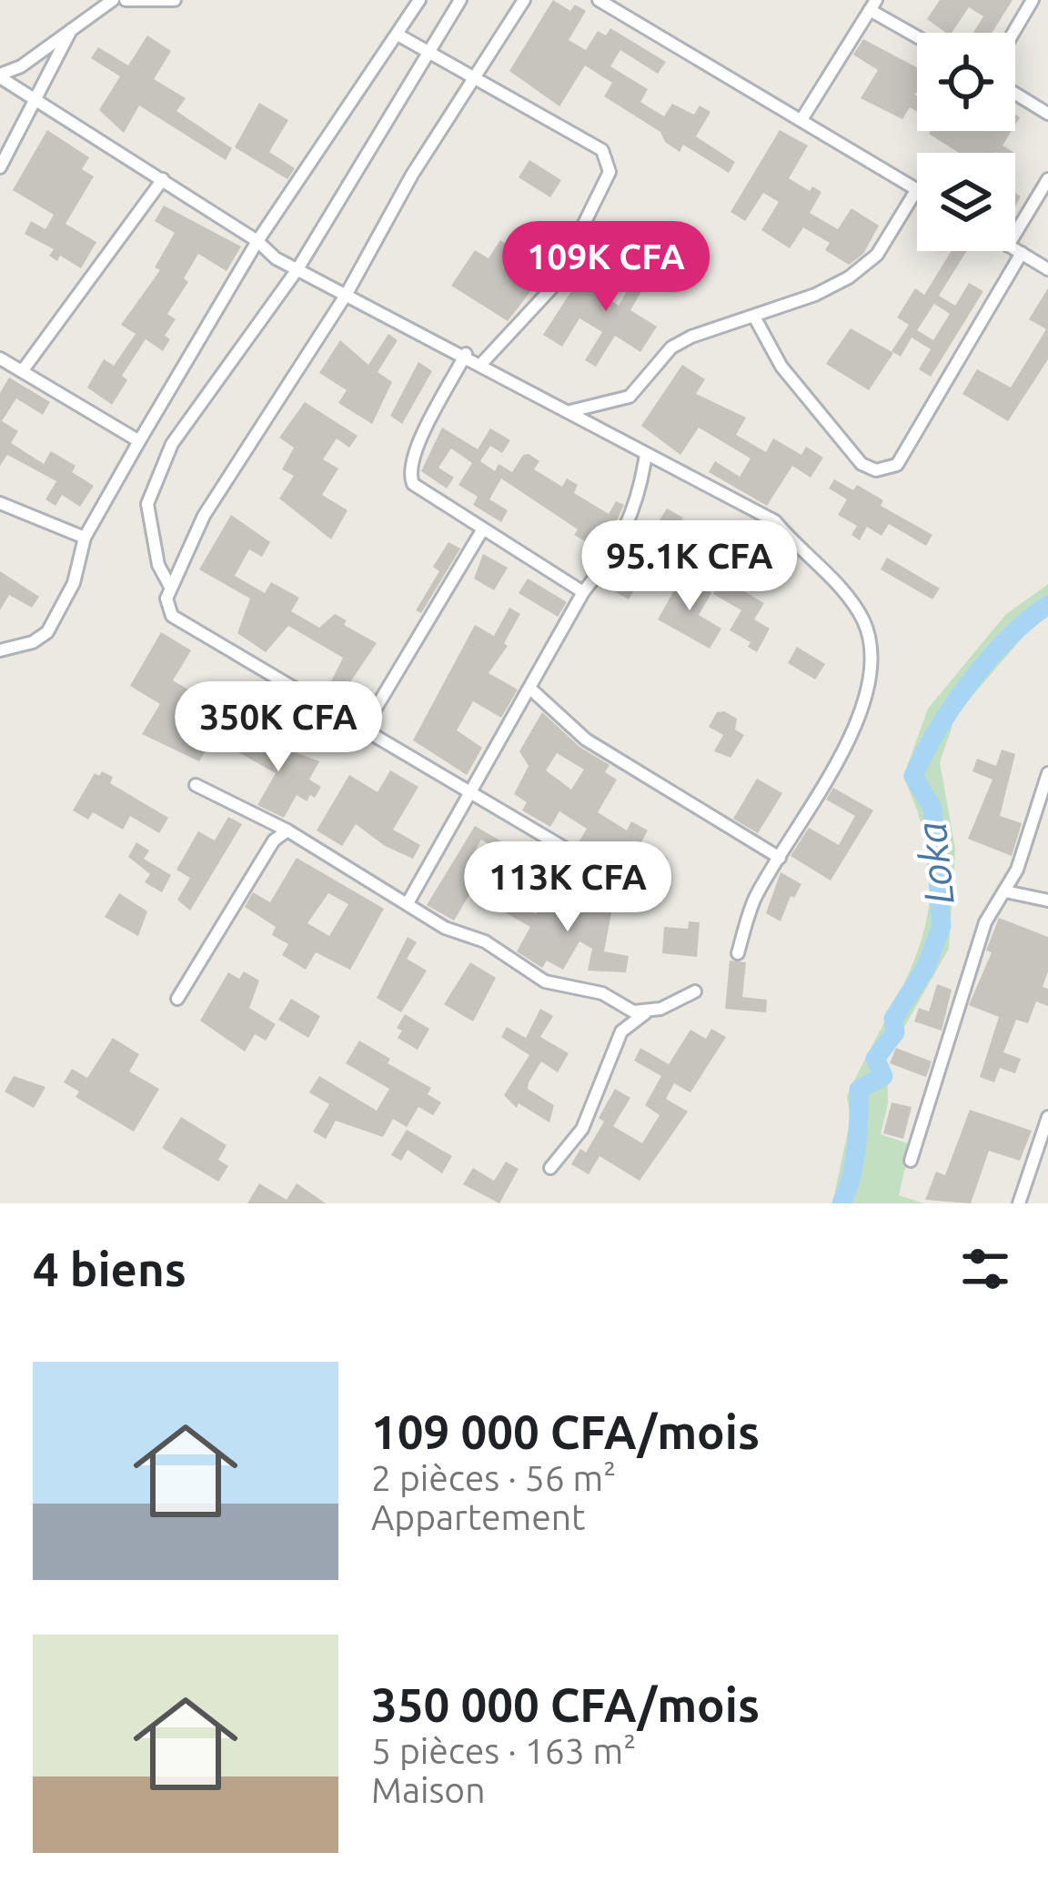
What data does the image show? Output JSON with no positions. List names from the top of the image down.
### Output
{
  "water": ["Loka"],
  "page": {
    "price": [
      "109K CFA",
      "95.1K CFA",
      "350K CFA",
      "113K CFA"
    ],
    "heading": "4 biens",
    "list": [
      {
        "name": "109 000 CFA/mois",
        "note": "2 pièces · 56 m² · Appartement"
      },
      {
        "name": "350 000 CFA/mois",
        "note": "5 pièces · 163 m² · Maison"
      }
    ]
  }
}
